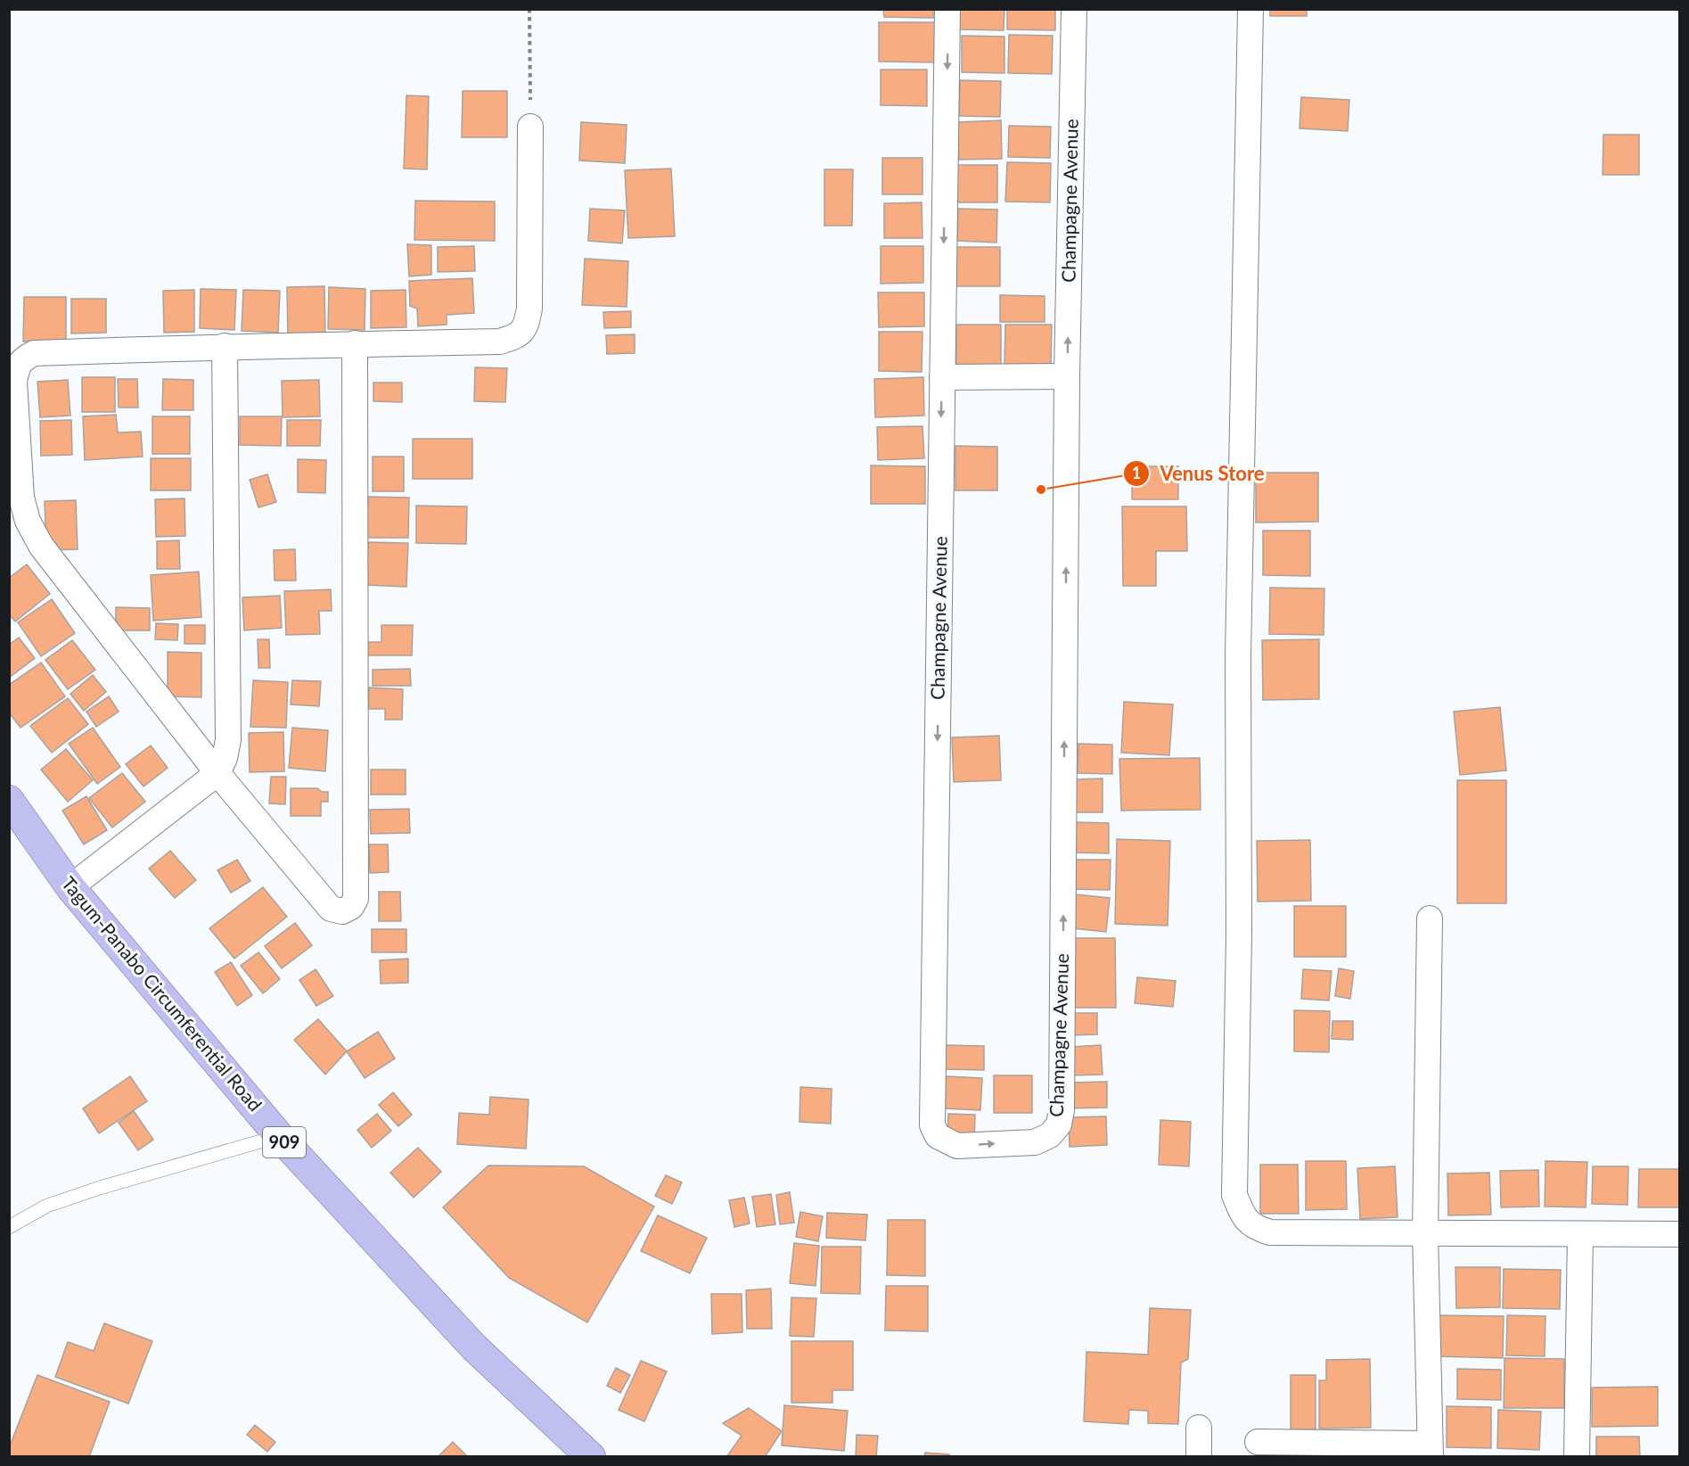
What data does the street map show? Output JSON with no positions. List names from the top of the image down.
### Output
{
  "streets": {
    "main road": ["Tagum-Panabo Circumferential Road", "909"],
    "street": ["Champagne Avenue"]
  },
  "places": ["Venus Store"]
}
